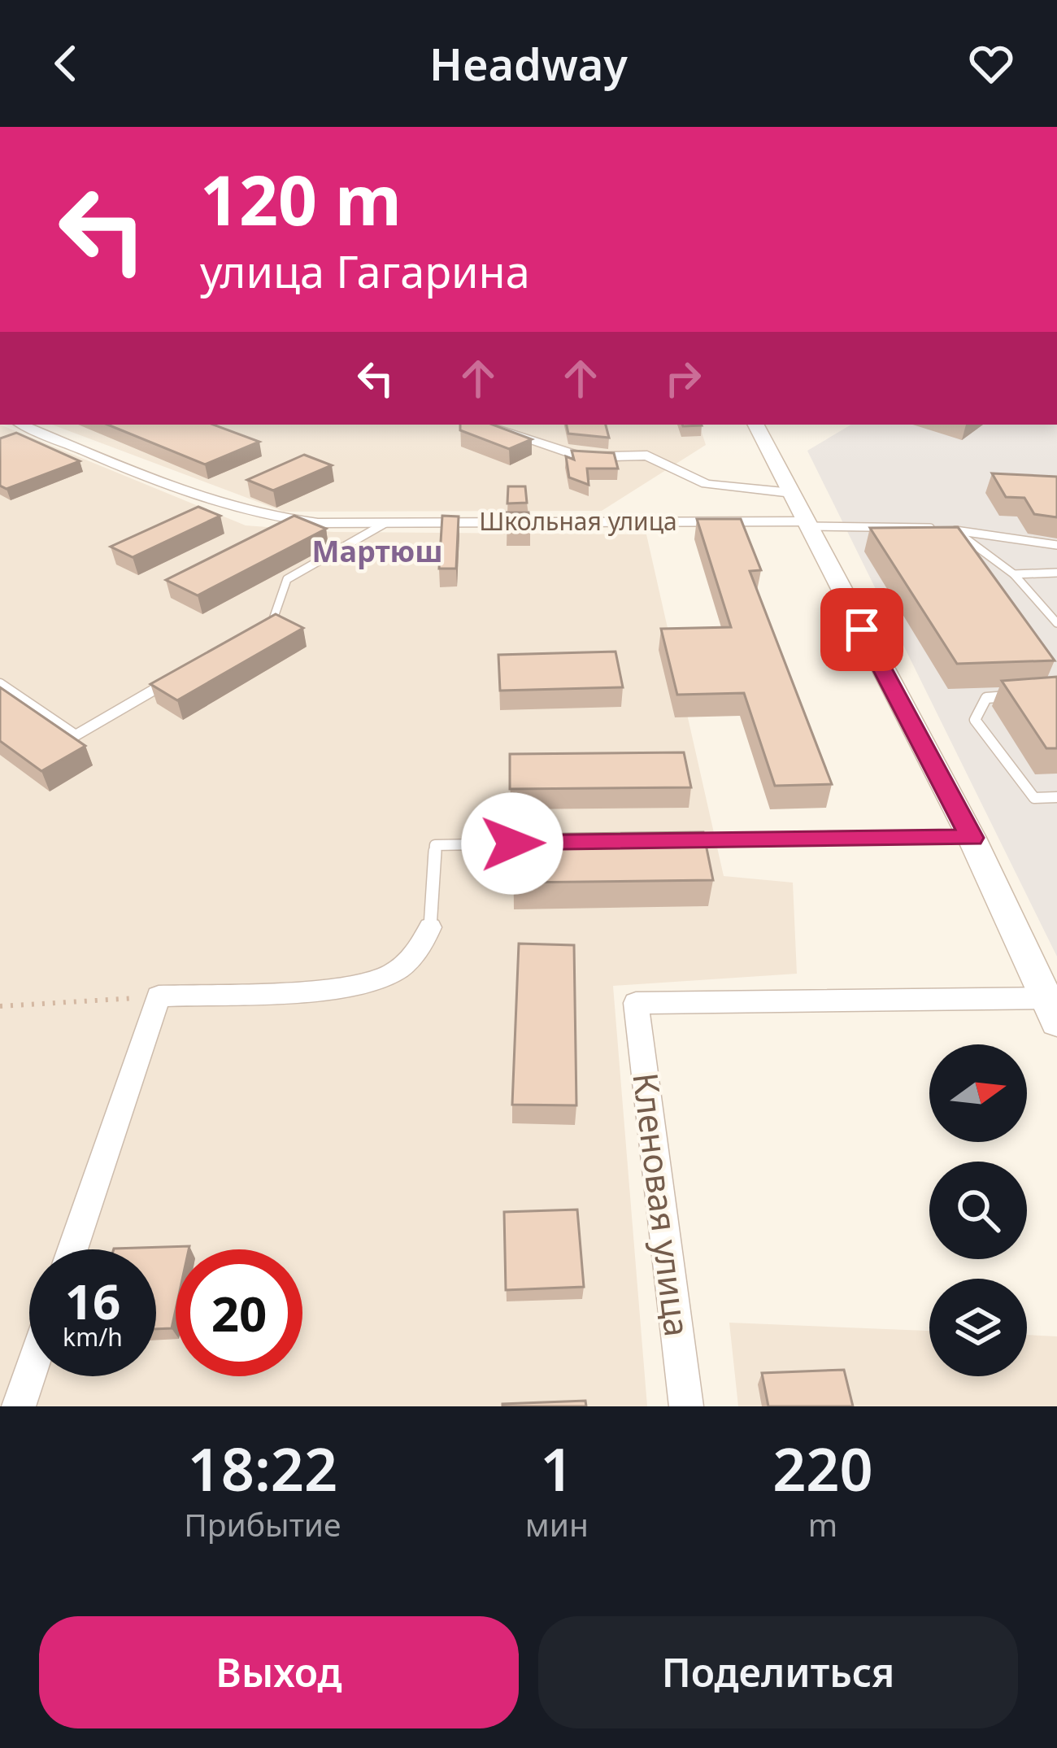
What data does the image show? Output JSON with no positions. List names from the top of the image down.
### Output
{
  "streets": {
    "street": ["Школьная улица", "Кленовая улица"]
  },
  "districts": ["Мартюш"],
  "north": "right",
  "page": {
    "header": "Headway",
    "turn": ["120 m", "улица Гагарина"],
    "speed": "16 km/h",
    "limit": "20",
    "eta": [
      "18:22",
      "Прибытие",
      "1",
      "мин",
      "220",
      "m"
    ],
    "buttons": ["Выход", "Поделиться"]
  }
}
